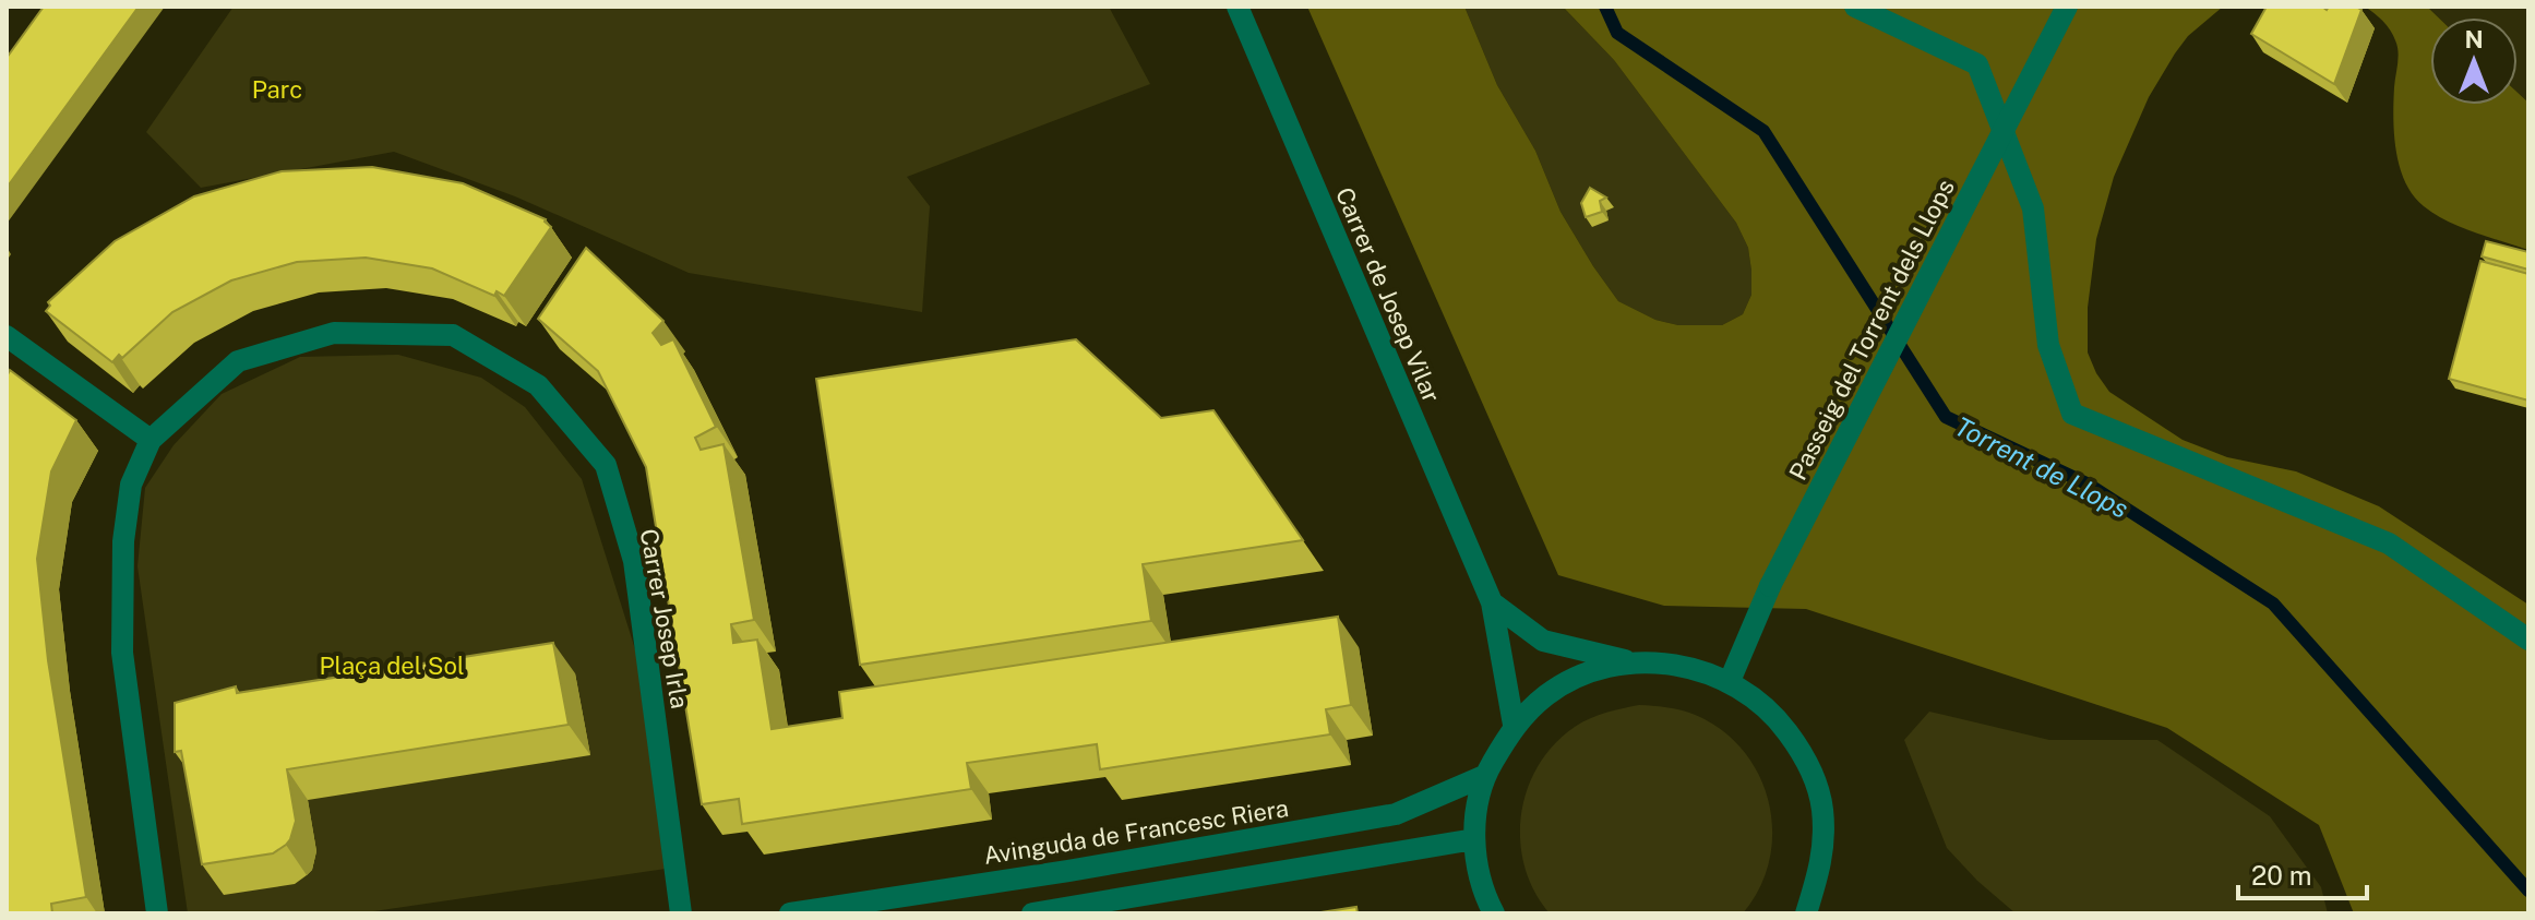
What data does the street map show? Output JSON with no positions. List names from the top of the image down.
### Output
{
  "streets": {
    "street": [
      "Carrer de Josep Vilar",
      "Passeig del Torrent dels Llops",
      "Carrer Josep Irla",
      "Avinguda de Francesc Riera"
    ]
  },
  "water": ["Torrent de Llops"],
  "parks": ["Parc", "Plaça del Sol"],
  "scale_bar": "20 m",
  "north": "top"
}
